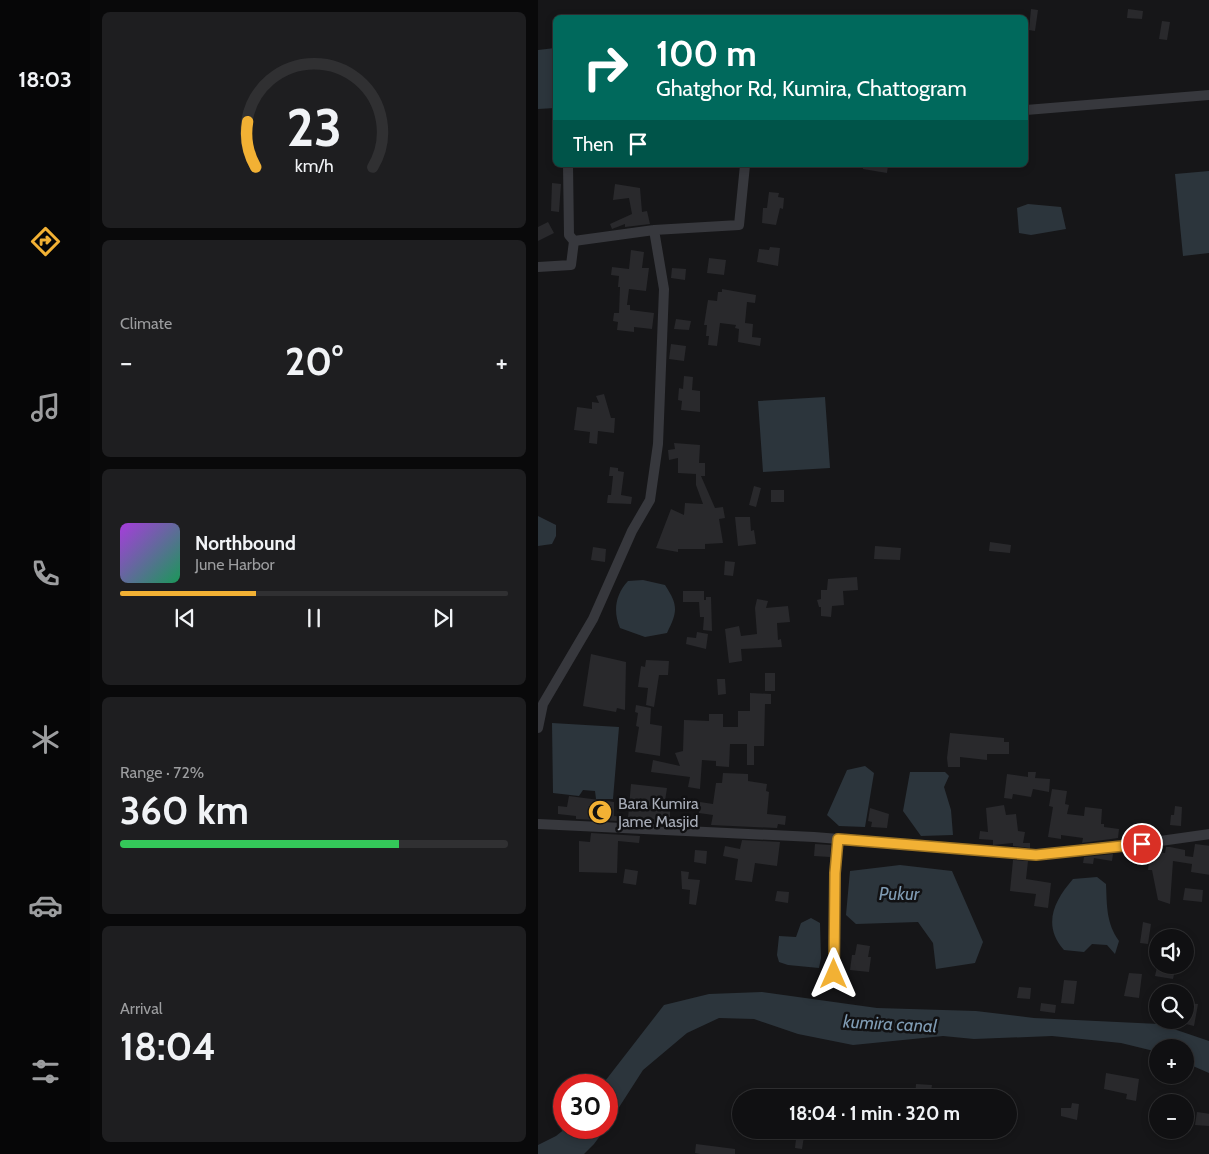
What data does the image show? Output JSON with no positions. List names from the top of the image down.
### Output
{
  "water": ["Pukur", "kumira canal"],
  "places": {
    "mosque": ["Bara Kumira Jame Masjid"]
  },
  "page": {
    "tabs": "18:03",
    "turn": ["100 m", "Ghatghor Rd, Kumira, Chattogram"],
    "then": "Then",
    "tile": [
      "Climate",
      ["Range · 72%", "360 km"],
      ["Arrival", "18:04"]
    ],
    "heat": ["−", "20°", "+"],
    "song": ["Northbound", "June Harbor"],
    "map_buttons": ["+", "−"],
    "limit": "30",
    "trip": "18:04 · 1 min · 320 m",
    "gauge": ["23", "km/h"]
  }
}
